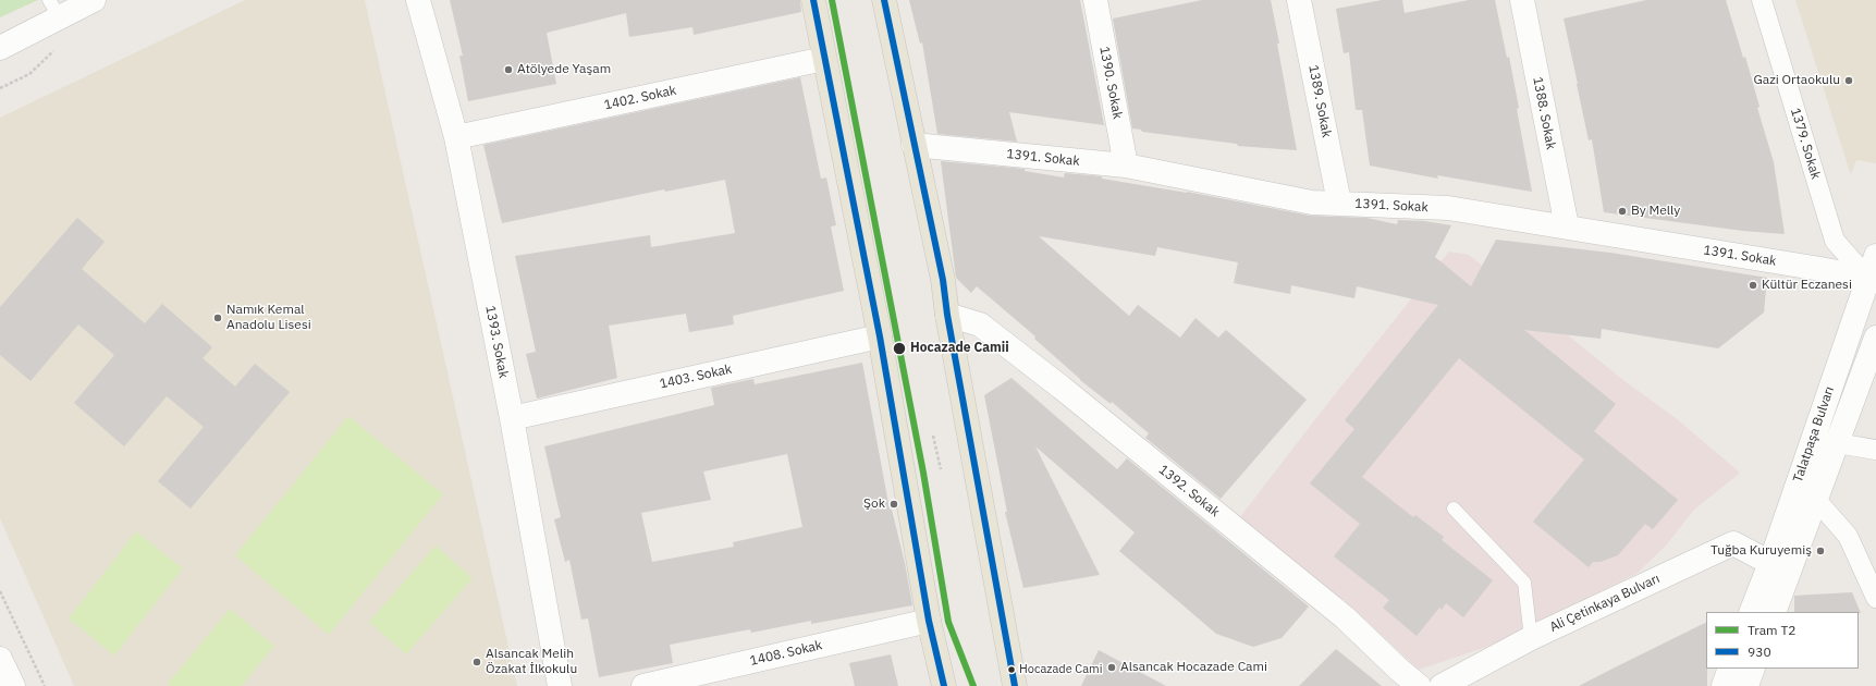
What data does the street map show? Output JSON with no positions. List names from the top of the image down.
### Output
{
  "streets": {
    "street": [
      "1390. Sokak",
      "1402. Sokak",
      "1389. Sokak",
      "1388. Sokak",
      "1379. Sokak",
      "1391. Sokak",
      "1393. Sokak",
      "1403. Sokak",
      "Talatpaşa Bulvarı",
      "1392. Sokak",
      "Ali Çetinkaya Bulvarı",
      "1408. Sokak"
    ]
  },
  "crossings": [
    ["1390. Sokak", "1391. Sokak"],
    ["1402. Sokak", "1393. Sokak"],
    ["1389. Sokak", "1391. Sokak"],
    ["1388. Sokak", "1391. Sokak"],
    ["1379. Sokak", "1391. Sokak"],
    ["1379. Sokak", "Talatpaşa Bulvarı"],
    ["1391. Sokak", "Talatpaşa Bulvarı"],
    ["1393. Sokak", "1403. Sokak"],
    ["Talatpaşa Bulvarı", "Ali Çetinkaya Bulvarı"]
  ],
  "places": [
    "Atölyede Yaşam",
    "Gazi Ortaokulu",
    "By Melly",
    "Kültür Eczanesi",
    "Namık Kemal Anadolu Lisesi",
    "Hocazade Camii",
    "Şok",
    "Tuğba Kuruyemiş",
    "Alsancak Melih Özakat İlkokulu",
    "Alsancak Hocazade Cami",
    "Hocazade Cami"
  ],
  "lines": ["tram line T2", "transit line 930"],
  "legend": ["Tram T2", "930"]
}
